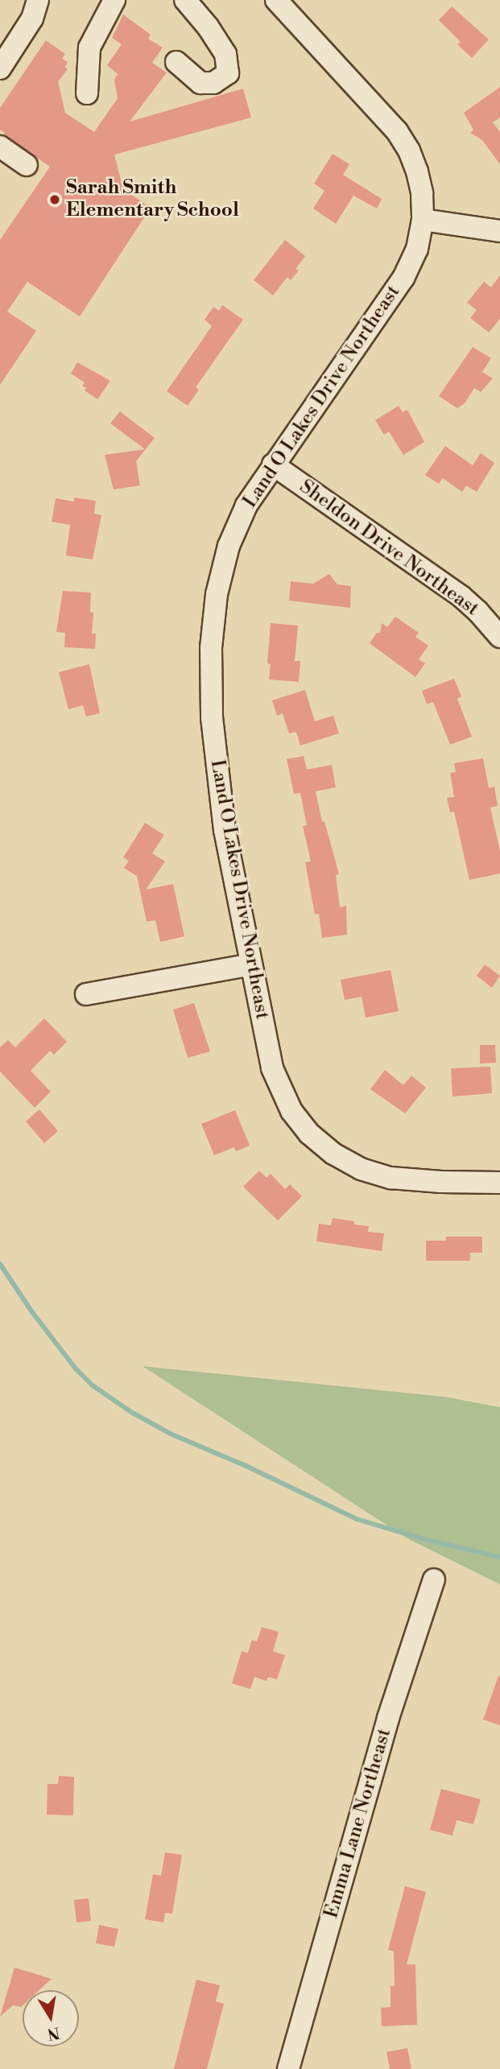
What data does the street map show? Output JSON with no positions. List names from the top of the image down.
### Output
{
  "streets": {
    "street": ["Land O Lakes Drive Northeast", "Sheldon Drive Northeast", "Emma Lane Northeast"]
  },
  "crossings": [
    ["Land O Lakes Drive Northeast", "Sheldon Drive Northeast"]
  ],
  "places": ["Sarah Smith Elementary School"],
  "north": "bottom"
}
